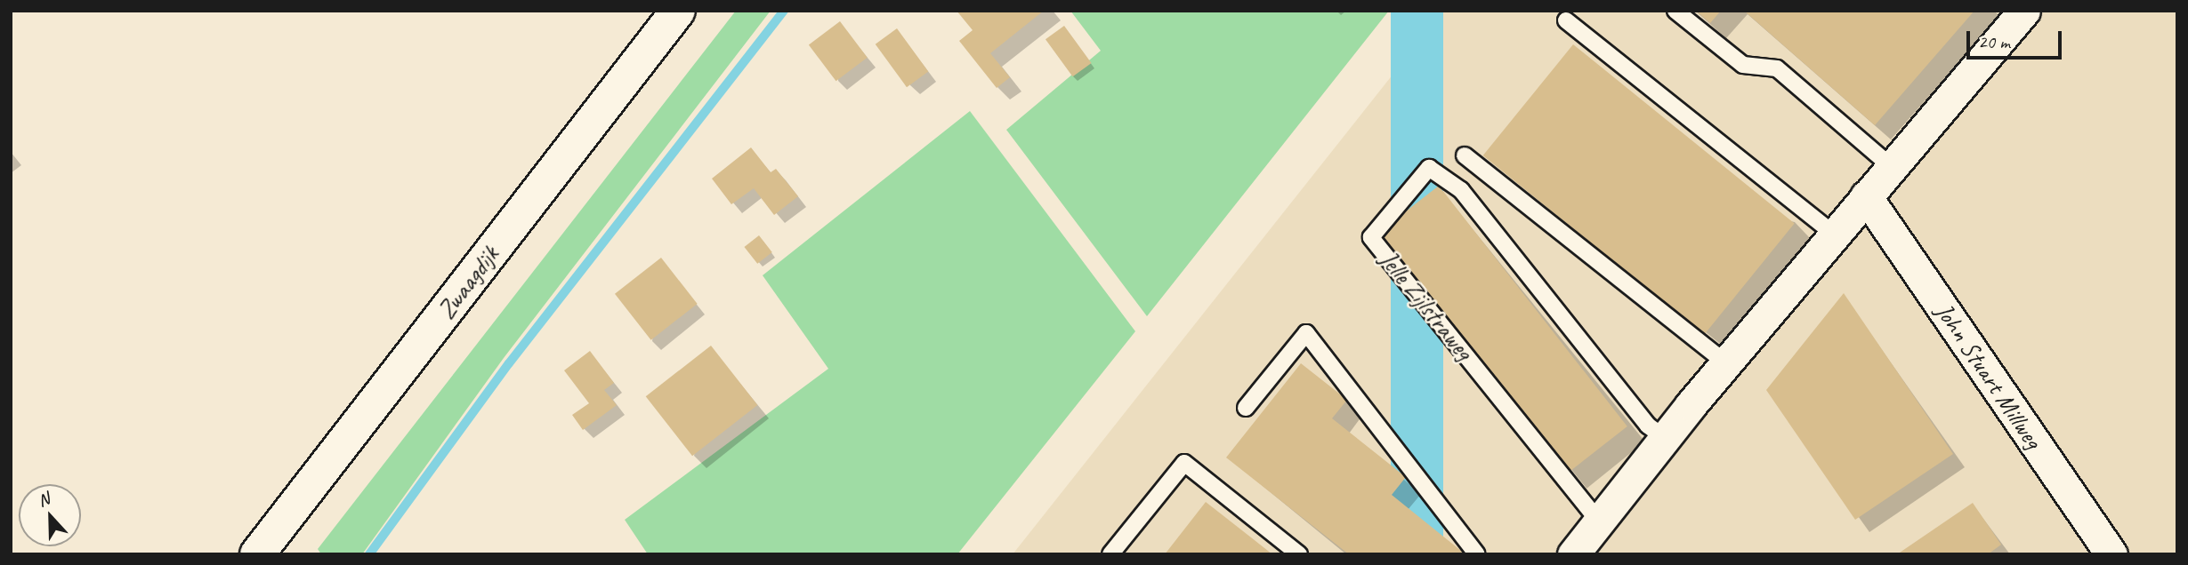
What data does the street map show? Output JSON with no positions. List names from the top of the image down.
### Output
{
  "streets": {
    "street": ["Zwaagdijk", "John Stuart Millweg"],
    "lane": ["Jelle Zijlstraweg"]
  },
  "scale_bar": "20 m",
  "north": "top"
}
